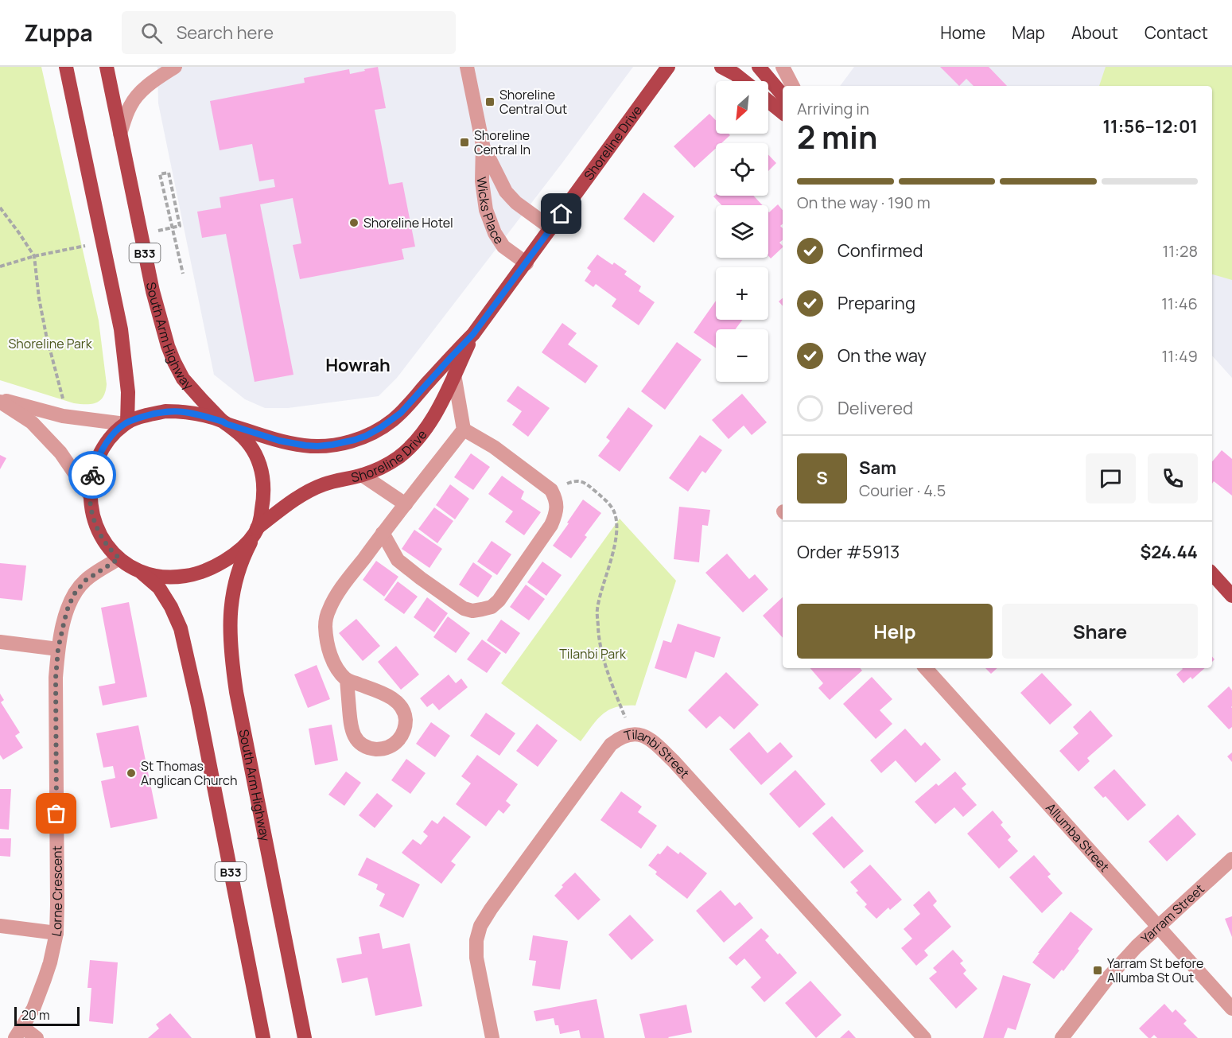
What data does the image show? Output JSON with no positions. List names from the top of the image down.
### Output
{
  "streets": {
    "main road": ["Shoreline Drive", "B33", "South Arm Highway"],
    "street": [
      "Wicks Place",
      "Tilanbi Street",
      "Allumba Street",
      "Lorne Crescent",
      "Yarram Street"
    ]
  },
  "crossings": [
    ["Shoreline Drive", "Wicks Place"],
    ["Shoreline Drive", "B33"],
    ["Shoreline Drive", "South Arm Highway"],
    ["B33", "South Arm Highway"],
    ["B33", "Lorne Crescent"],
    ["Allumba Street", "Yarram Street"]
  ],
  "districts": ["Howrah"],
  "parks": ["Shoreline Park", "Tilanbi Park"],
  "places": {
    "transit": ["Shoreline Central Out", "Shoreline Central In", "Yarram St before Allumba St Out"],
    "other": ["Shoreline Hotel", "St Thomas Anglican Church"]
  },
  "scale_bar": "20 m",
  "north": "bottom left",
  "page": {
    "header": "Zuppa",
    "search": "Search here",
    "nav": [
      "Home",
      "Map",
      "About",
      "Contact"
    ],
    "map_buttons": ["+", "−"],
    "heading": ["2 min", "Arriving in", "11:56–12:01"],
    "panel": [
      "Sam",
      "Courier · 4.5",
      "Order #5913",
      "$24.44"
    ],
    "bar": "On the way · 190 m",
    "list": [
      ["Confirmed", "11:28"],
      ["Preparing", "11:46"],
      ["On the way", "11:49"],
      "Delivered"
    ],
    "round": "S",
    "buttons": ["Help", "Share"],
    "scale": "20 m"
  }
}
